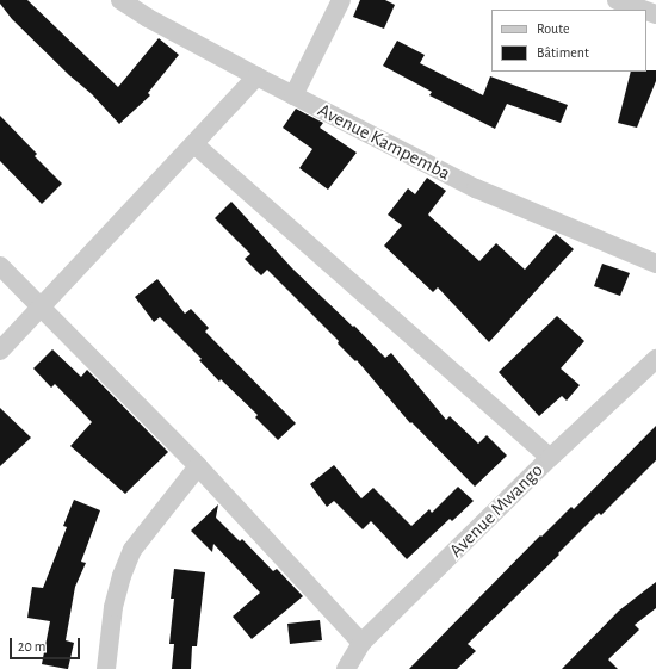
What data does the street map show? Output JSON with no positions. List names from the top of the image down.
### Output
{
  "streets": {
    "street": ["Avenue Kampemba", "Avenue Mwango"]
  },
  "legend": ["Route", "Bâtiment"],
  "scale_bar": "20 m"
}
